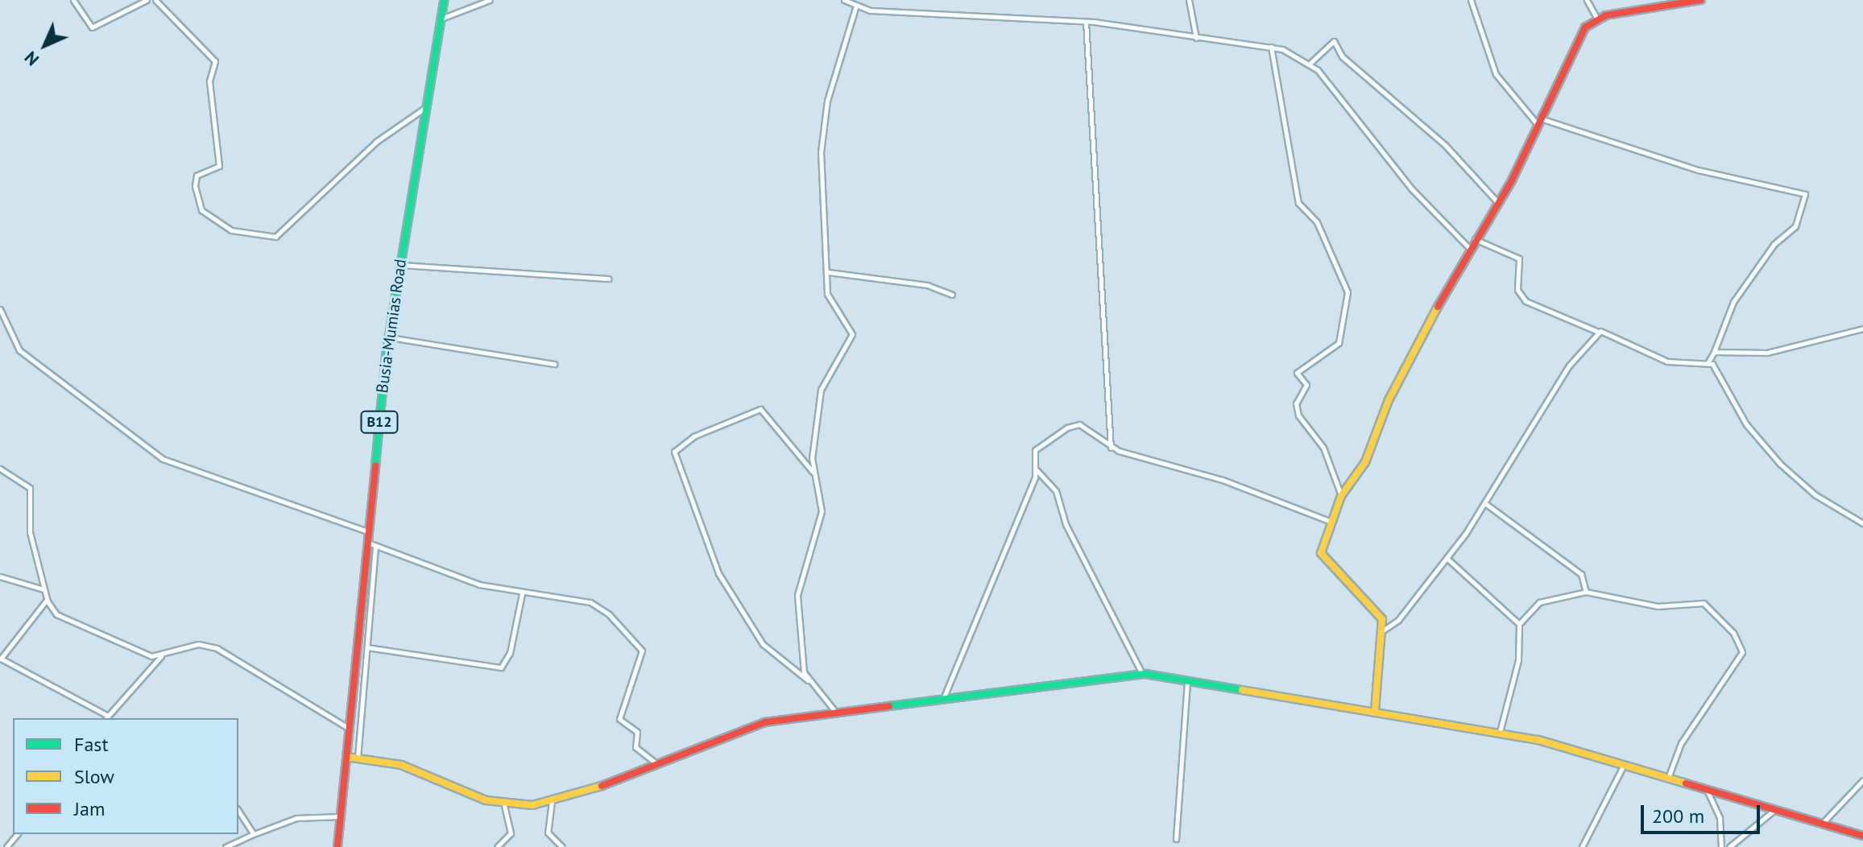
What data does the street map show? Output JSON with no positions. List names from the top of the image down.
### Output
{
  "streets": {
    "main road": ["Busia-Mumias Road", "B12"]
  },
  "legend": ["Fast", "Slow", "Jam"],
  "scale_bar": "200 m",
  "north": "bottom left"
}
